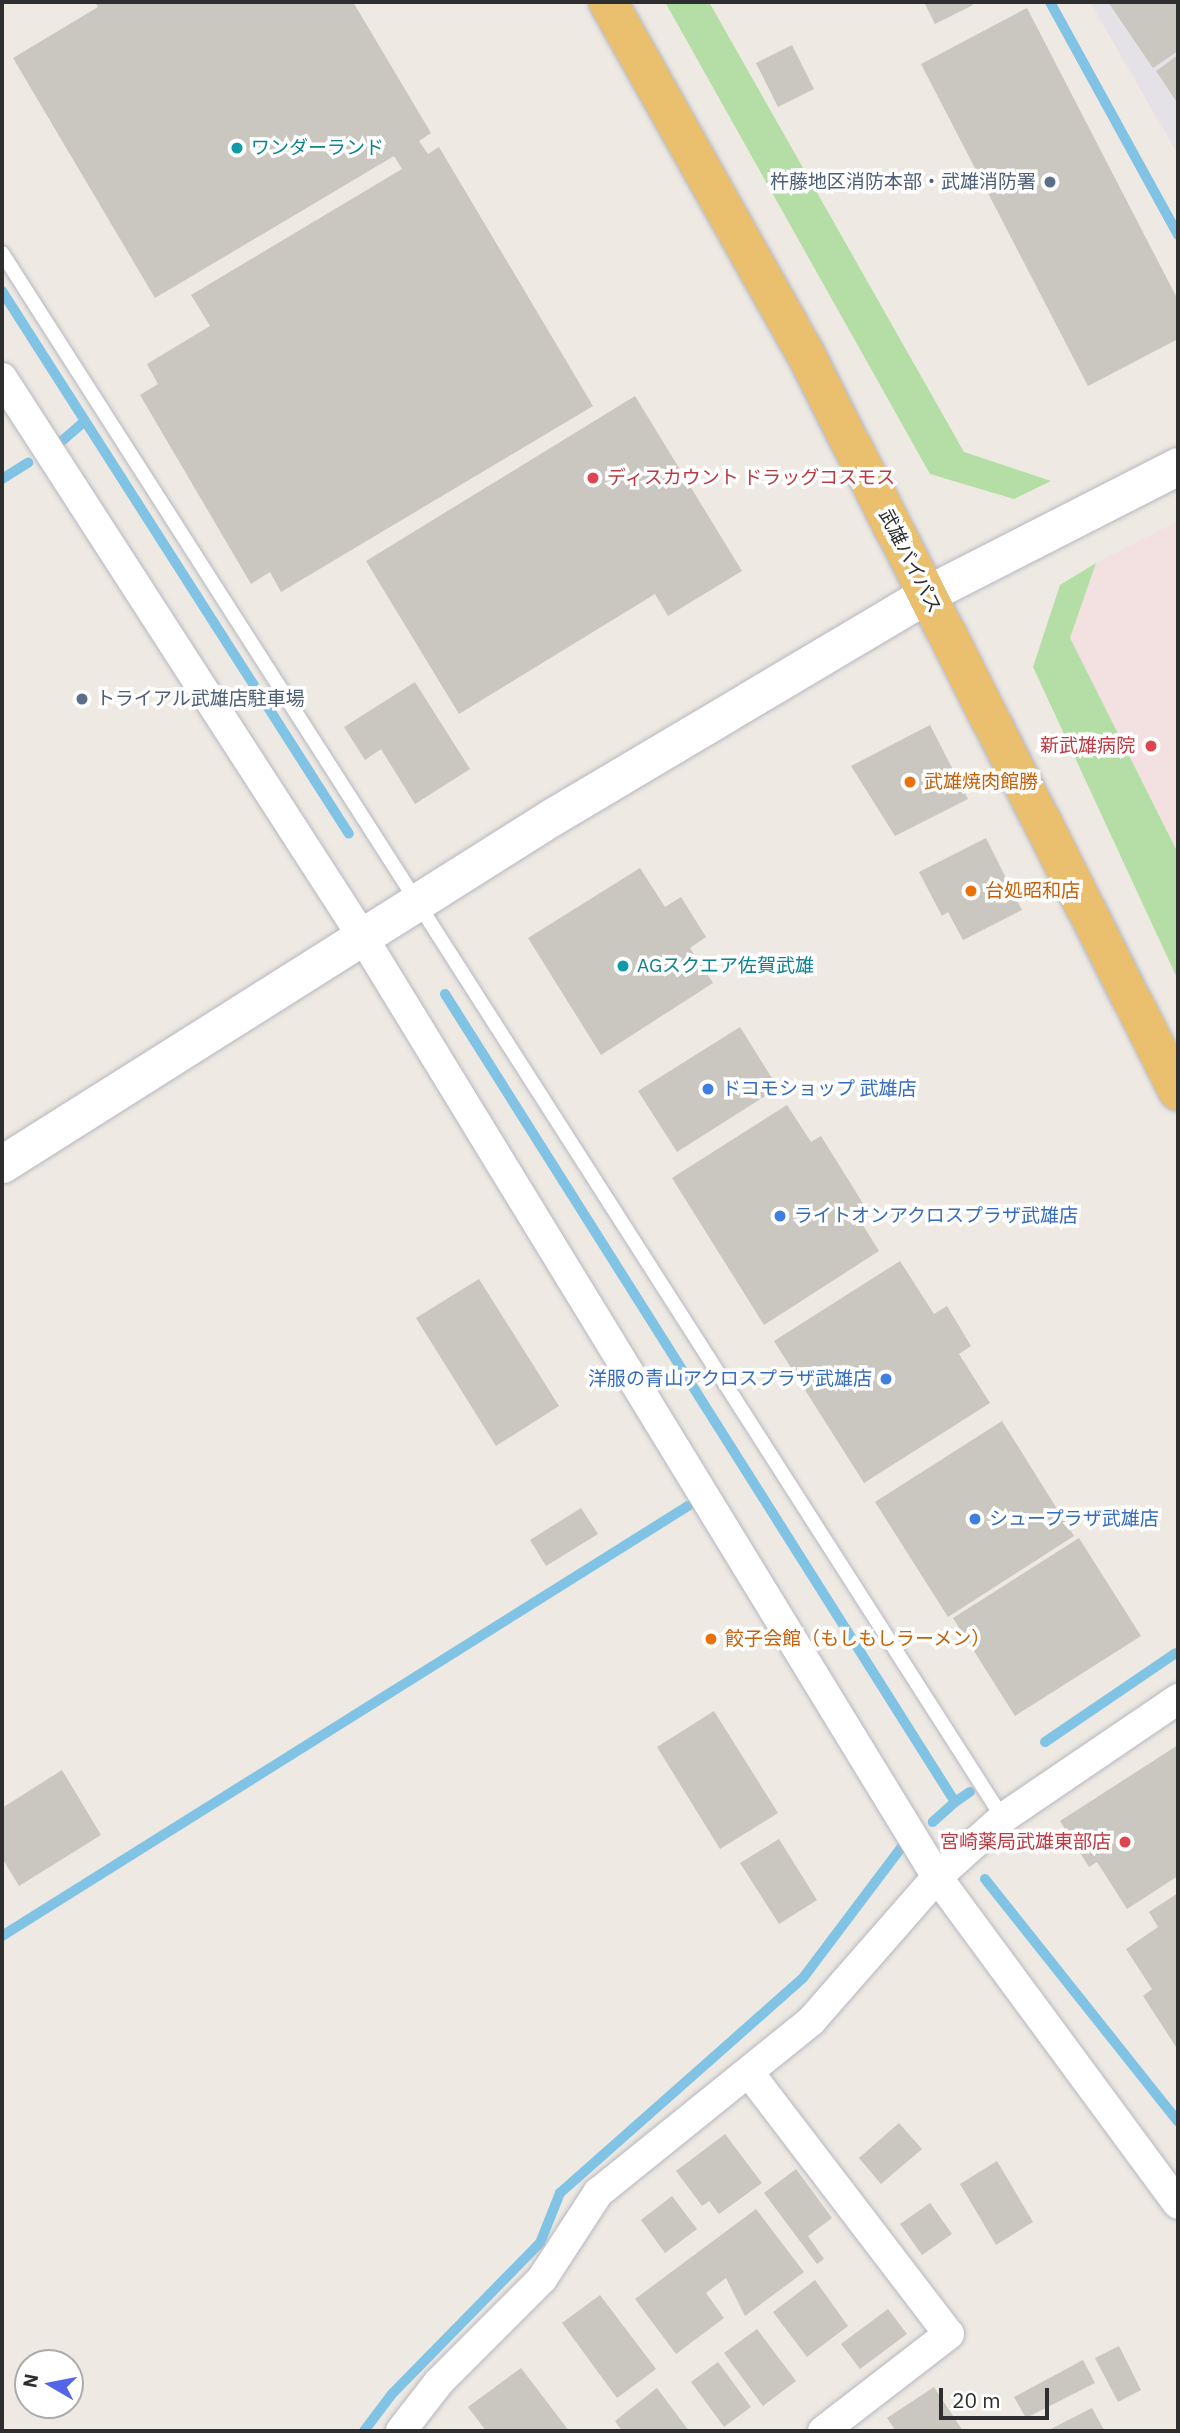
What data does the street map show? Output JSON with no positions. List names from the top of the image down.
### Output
{
  "streets": {
    "highway": ["武雄バイパス"]
  },
  "places": [
    "ワンダーランド",
    "杵藤地区消防本部・武雄消防署",
    "ディスカウント ドラッグコスモス",
    "トライアル武雄店駐車場",
    "新武雄病院",
    "武雄焼肉館勝",
    "台処昭和店",
    "AGスクエア佐賀武雄",
    "ドコモショップ 武雄店",
    "ライトオンアクロスプラザ武雄店",
    "洋服の青山アクロスプラザ武雄店",
    "シュープラザ武雄店",
    "餃子会館（もしもしラーメン）",
    "宮崎薬局武雄東部店"
  ],
  "scale_bar": "20 m",
  "north": "left"
}
